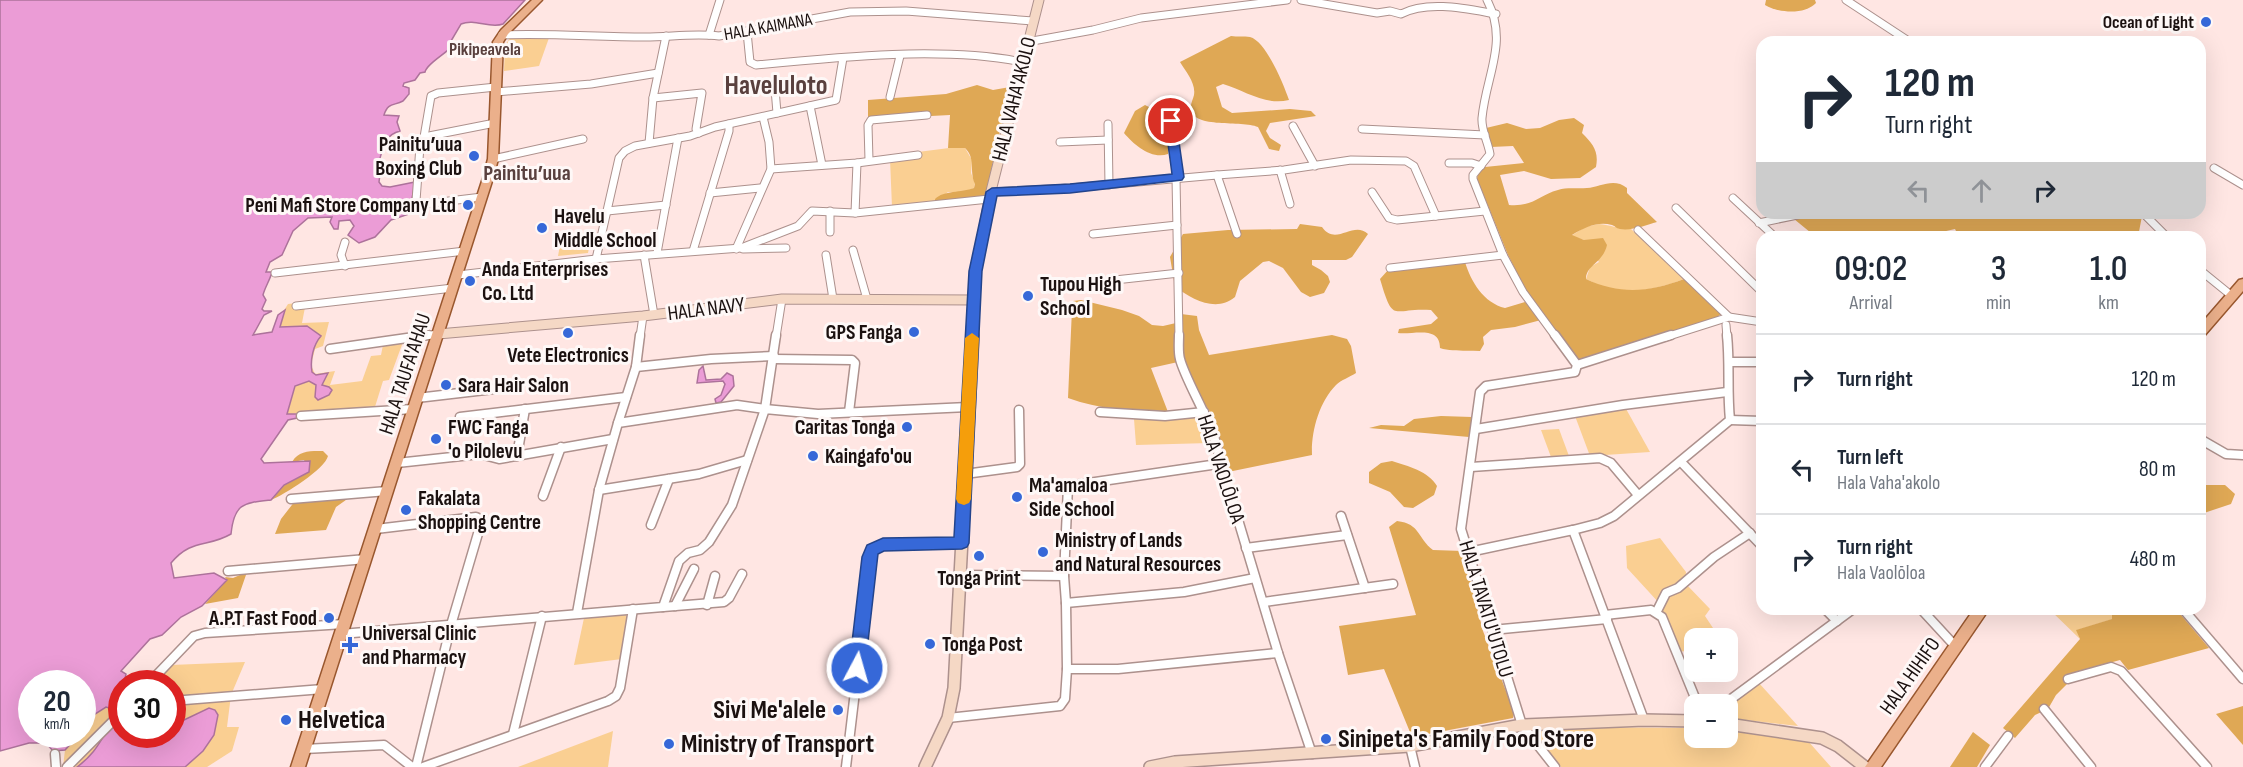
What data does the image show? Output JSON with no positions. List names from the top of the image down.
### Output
{
  "streets": {
    "main road": [
      "HALA VAHA'AKOLO",
      "HALA NAVY",
      "HALA TAUFA'AHAU",
      "HALA HIHIFO"
    ],
    "street": ["HALA KAIMANA", "HALA VAOLŌLOA", "HALA TAVATU'UTOLU"]
  },
  "crossings": [
    ["HALA KAIMANA", "HALA VAHA'AKOLO"],
    ["HALA KAIMANA", "HALA TAUFA'AHAU"],
    ["HALA VAHA'AKOLO", "HALA NAVY"],
    ["HALA NAVY", "HALA TAUFA'AHAU"]
  ],
  "districts": ["Pikipeavela", "Haveluloto", "Painitu’uua"],
  "places": {
    "other": [
      "Ocean of Light",
      "Painitu’uua Boxing Club",
      "Peni Mafi Store Company Ltd",
      "Havelu Middle School",
      "Anda Enterprises Co. Ltd",
      "Tupou High School",
      "GPS Fanga",
      "Vete Electronics",
      "Sara Hair Salon",
      "Caritas Tonga",
      "FWC Fanga 'o Pilolevu",
      "Kaingafo'ou",
      "Ma'amaloa Side School",
      "Fakalata Shopping Centre",
      "Ministry of Lands and Natural Resources",
      "Tonga Print",
      "A.P.T Fast Food",
      "Tonga Post",
      "Sivi Me'alele",
      "Helvetica",
      "Sinipeta's Family Food Store",
      "Ministry of Transport"
    ],
    "health": ["Universal Clinic and Pharmacy"]
  },
  "page": {
    "turn": ["120 m", "Turn right"],
    "eta": [
      "09:02",
      "Arrival",
      "3",
      "min",
      "1.0",
      "km"
    ],
    "list": [
      {
        "name": "Turn right",
        "value": "120 m"
      },
      {
        "name": "Turn left",
        "note": "Hala Vaha'akolo",
        "value": "80 m"
      },
      {
        "name": "Turn right",
        "note": "Hala Vaolōloa",
        "value": "480 m"
      }
    ],
    "map_buttons": ["+", "−"],
    "speed": "20 km/h",
    "limit": "30"
  }
}
